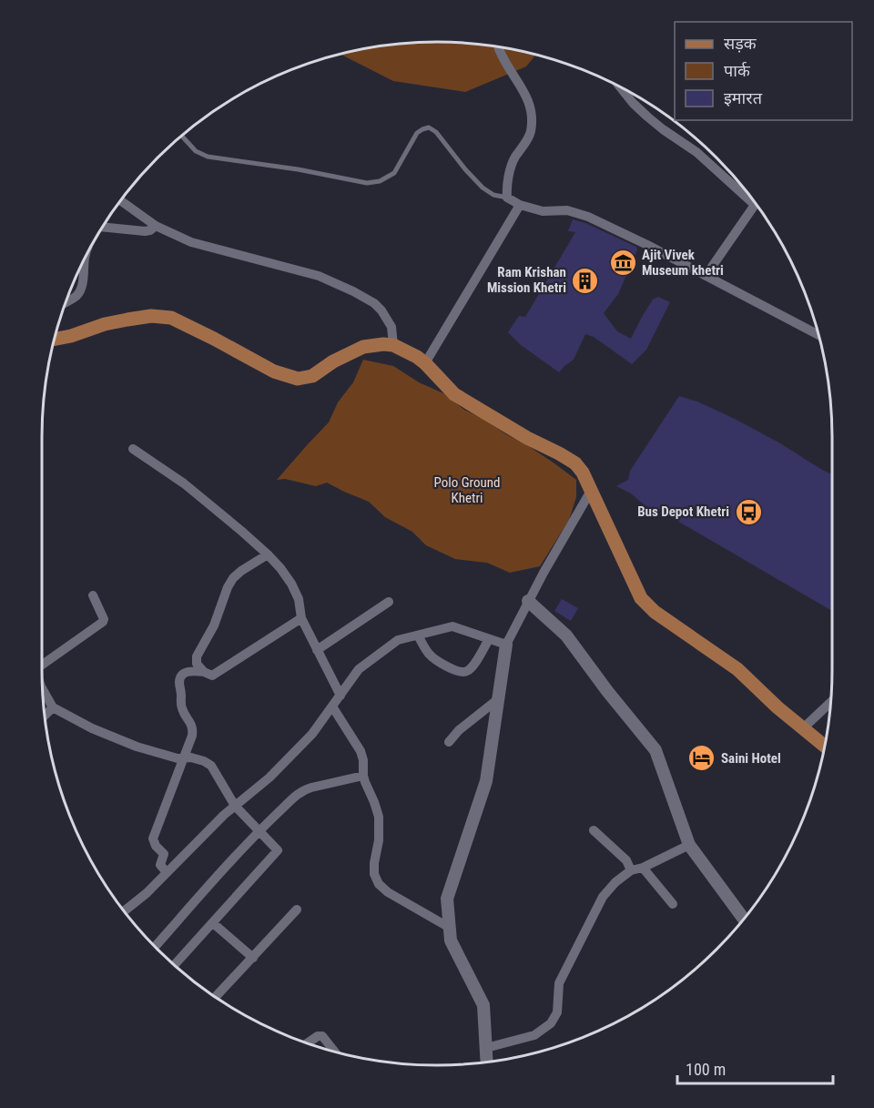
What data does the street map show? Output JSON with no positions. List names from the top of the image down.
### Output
{
  "parks": ["Polo Ground Khetri"],
  "places": {
    "museum": ["Ajit Vivek Museum khetri"],
    "building": ["Ram Krishan Mission Khetri"],
    "bus stop": ["Bus Depot Khetri"],
    "hotel": ["Saini Hotel"]
  },
  "legend": ["सड़क", "पार्क", "इमारत"],
  "scale_bar": "100 m"
}
